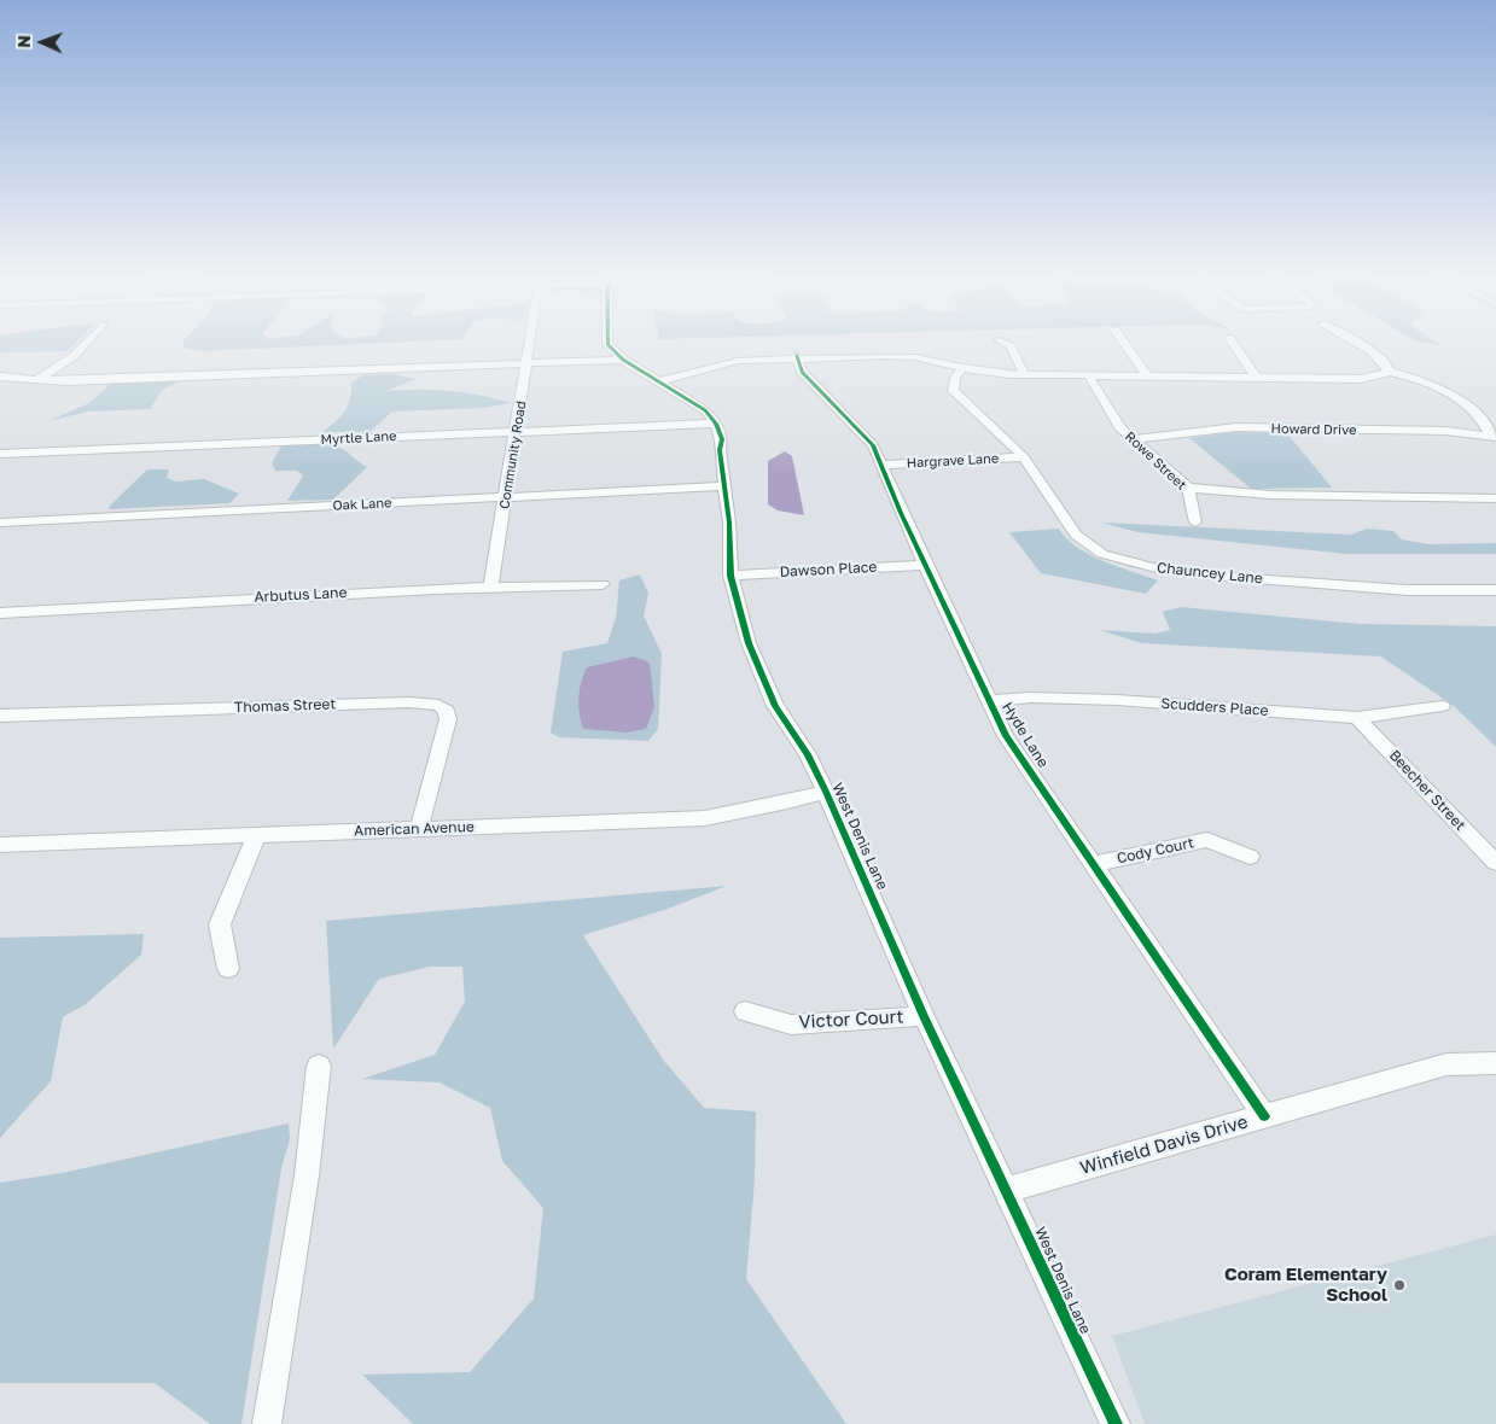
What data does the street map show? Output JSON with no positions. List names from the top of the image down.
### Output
{
  "streets": {
    "street": [
      "Howard Drive",
      "Myrtle Lane",
      "Community Road",
      "Hargrave Lane",
      "Rowe Street",
      "Oak Lane",
      "Dawson Place",
      "Chauncey Lane",
      "Arbutus Lane",
      "Thomas Street",
      "Scudders Place",
      "Hyde Lane",
      "Beecher Street",
      "American Avenue",
      "West Denis Lane",
      "Cody Court",
      "Victor Court",
      "Winfield Davis Drive"
    ]
  },
  "crossings": [
    ["Howard Drive", "Rowe Street"],
    ["Myrtle Lane", "Community Road"],
    ["Myrtle Lane", "West Denis Lane"],
    ["Community Road", "Oak Lane"],
    ["Community Road", "Arbutus Lane"],
    ["Hargrave Lane", "Chauncey Lane"],
    ["Hargrave Lane", "Hyde Lane"],
    ["Oak Lane", "West Denis Lane"],
    ["Dawson Place", "Hyde Lane"],
    ["Dawson Place", "West Denis Lane"],
    ["Thomas Street", "American Avenue"],
    ["Scudders Place", "Hyde Lane"],
    ["Scudders Place", "Beecher Street"],
    ["Hyde Lane", "Cody Court"],
    ["Hyde Lane", "Winfield Davis Drive"],
    ["American Avenue", "West Denis Lane"],
    ["West Denis Lane", "Victor Court"],
    ["West Denis Lane", "Winfield Davis Drive"]
  ],
  "places": ["Coram Elementary School"],
  "north": "left"
}
